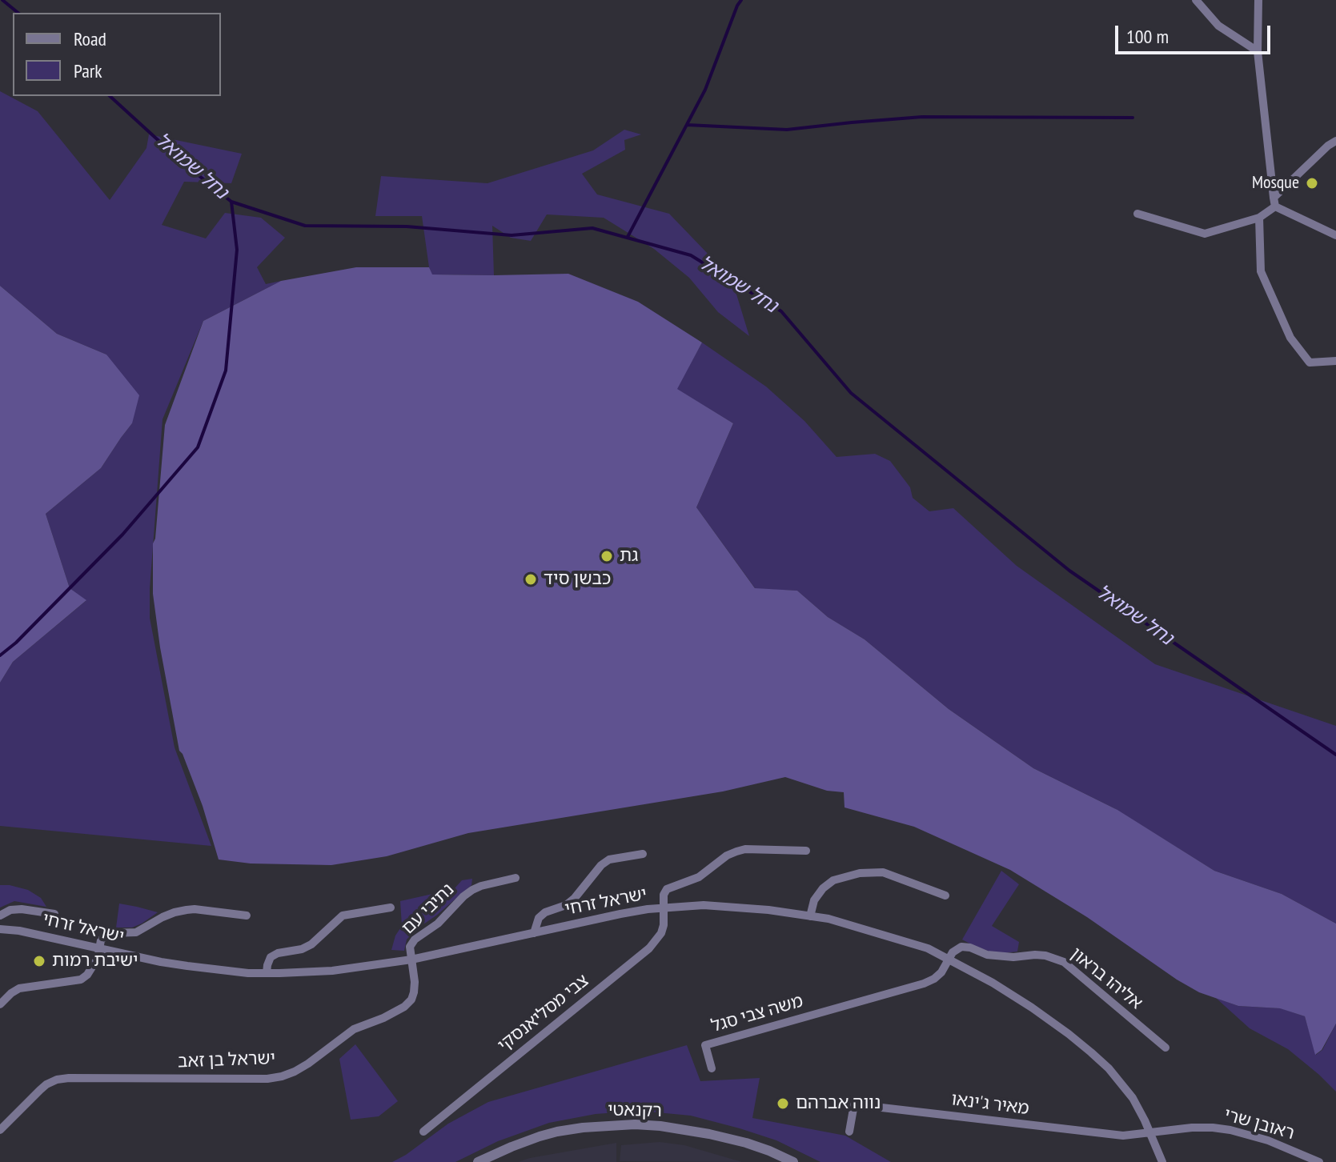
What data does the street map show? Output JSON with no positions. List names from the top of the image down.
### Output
{
  "streets": {
    "street": [
      "ישראל זרחי",
      "נתיבי עם",
      "אליהו בראון",
      "צבי מסליאנסקי",
      "משה צבי סגל",
      "ישראל בן זאב",
      "מאיר ג'ינאו",
      "רקנאטי",
      "ראובן שרי"
    ]
  },
  "crossings": [
    ["ישראל זרחי", "נתיבי עם"],
    ["ישראל זרחי", "אליהו בראון"],
    ["ישראל זרחי", "צבי מסליאנסקי"],
    ["ישראל זרחי", "משה צבי סגל"],
    ["ישראל זרחי", "ישראל בן זאב"],
    ["ישראל זרחי", "מאיר ג'ינאו"],
    ["ישראל זרחי", "ראובן שרי"],
    ["נתיבי עם", "ישראל בן זאב"],
    ["אליהו בראון", "משה צבי סגל"],
    ["מאיר ג'ינאו", "ראובן שרי"]
  ],
  "water": ["נחל שמואל"],
  "places": [
    "Mosque",
    "גת",
    "כבשן סיד",
    "ישיבת רמות",
    "נווה אברהם"
  ],
  "legend": ["Road", "Park"],
  "scale_bar": "100 m"
}
